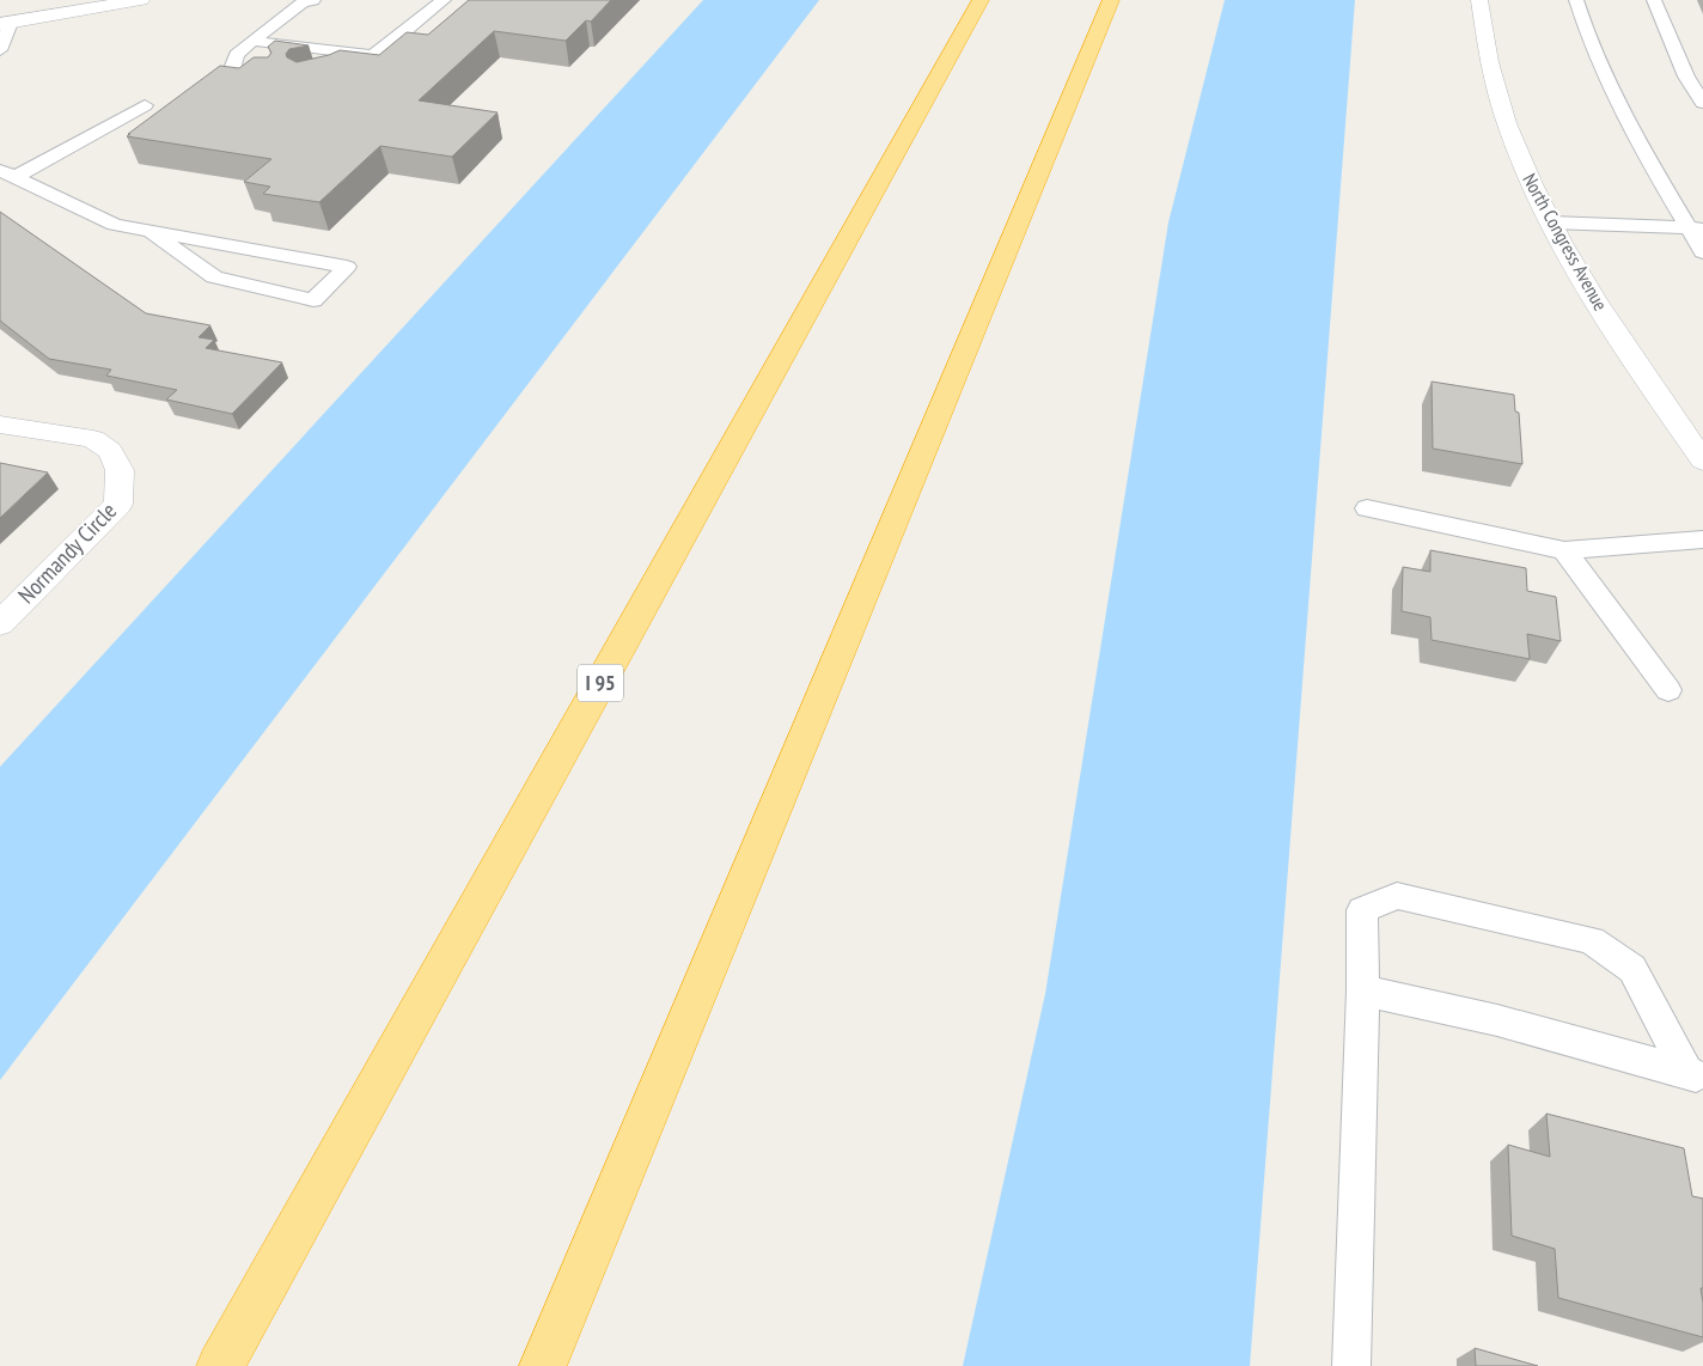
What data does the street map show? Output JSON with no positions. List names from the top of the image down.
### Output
{
  "streets": {
    "highway": ["I 95"],
    "street": ["North Congress Avenue", "Normandy Circle"]
  }
}
